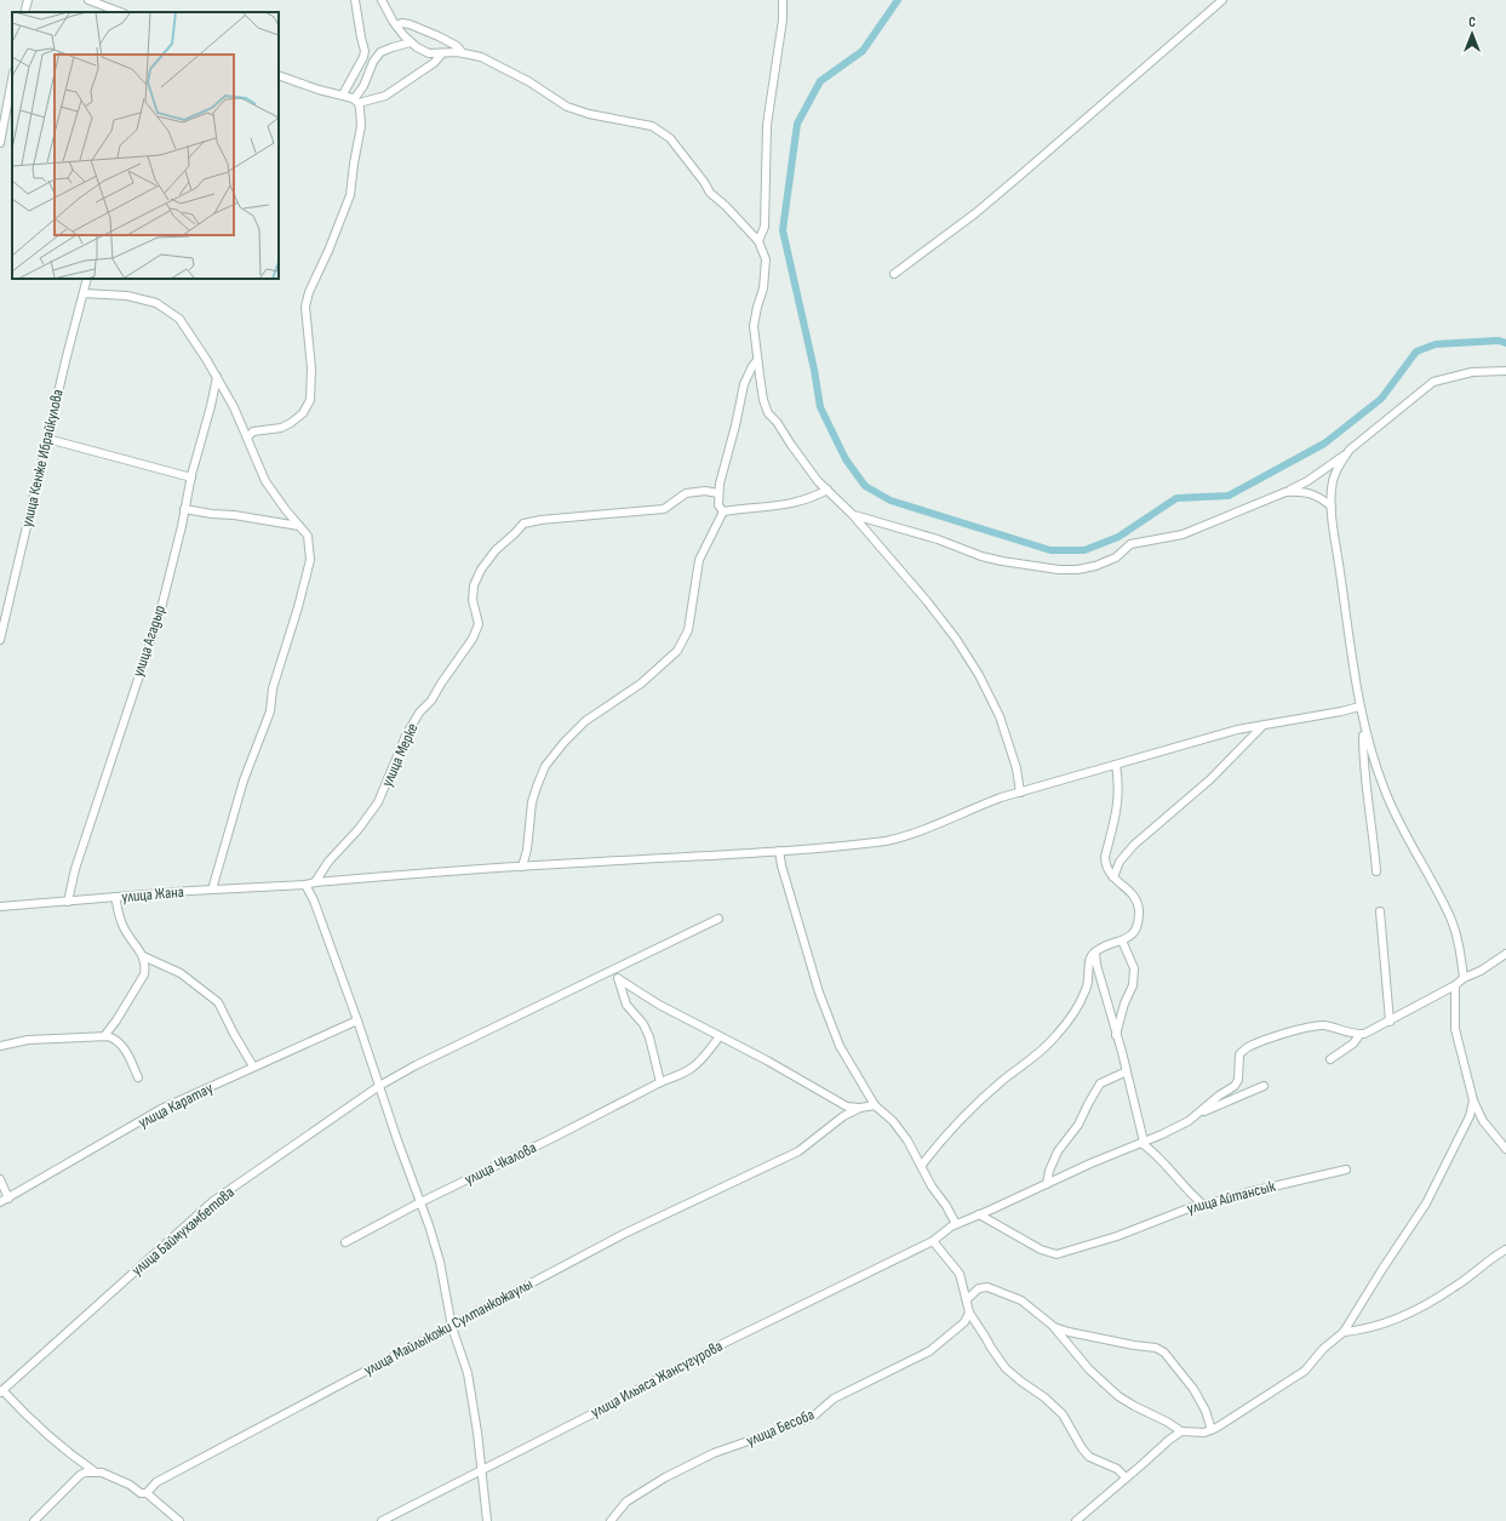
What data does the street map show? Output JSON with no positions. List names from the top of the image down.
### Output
{
  "streets": {
    "street": [
      "улица Кенже Ибрайкулова",
      "улица Агадыр",
      "улица Мерке",
      "улица Жана",
      "улица Каратау",
      "улица Чкалова",
      "улица Айтансык",
      "улица Баймухамбетова",
      "улица Майлыкожи Султанкожаулы",
      "улица Ильяса Жансугурова",
      "улица Бесоба"
    ]
  },
  "crossings": [
    ["улица Агадыр", "улица Жана"],
    ["улица Мерке", "улица Жана"],
    ["улица Айтансык", "улица Ильяса Жансугурова"]
  ],
  "north": "top"
}
